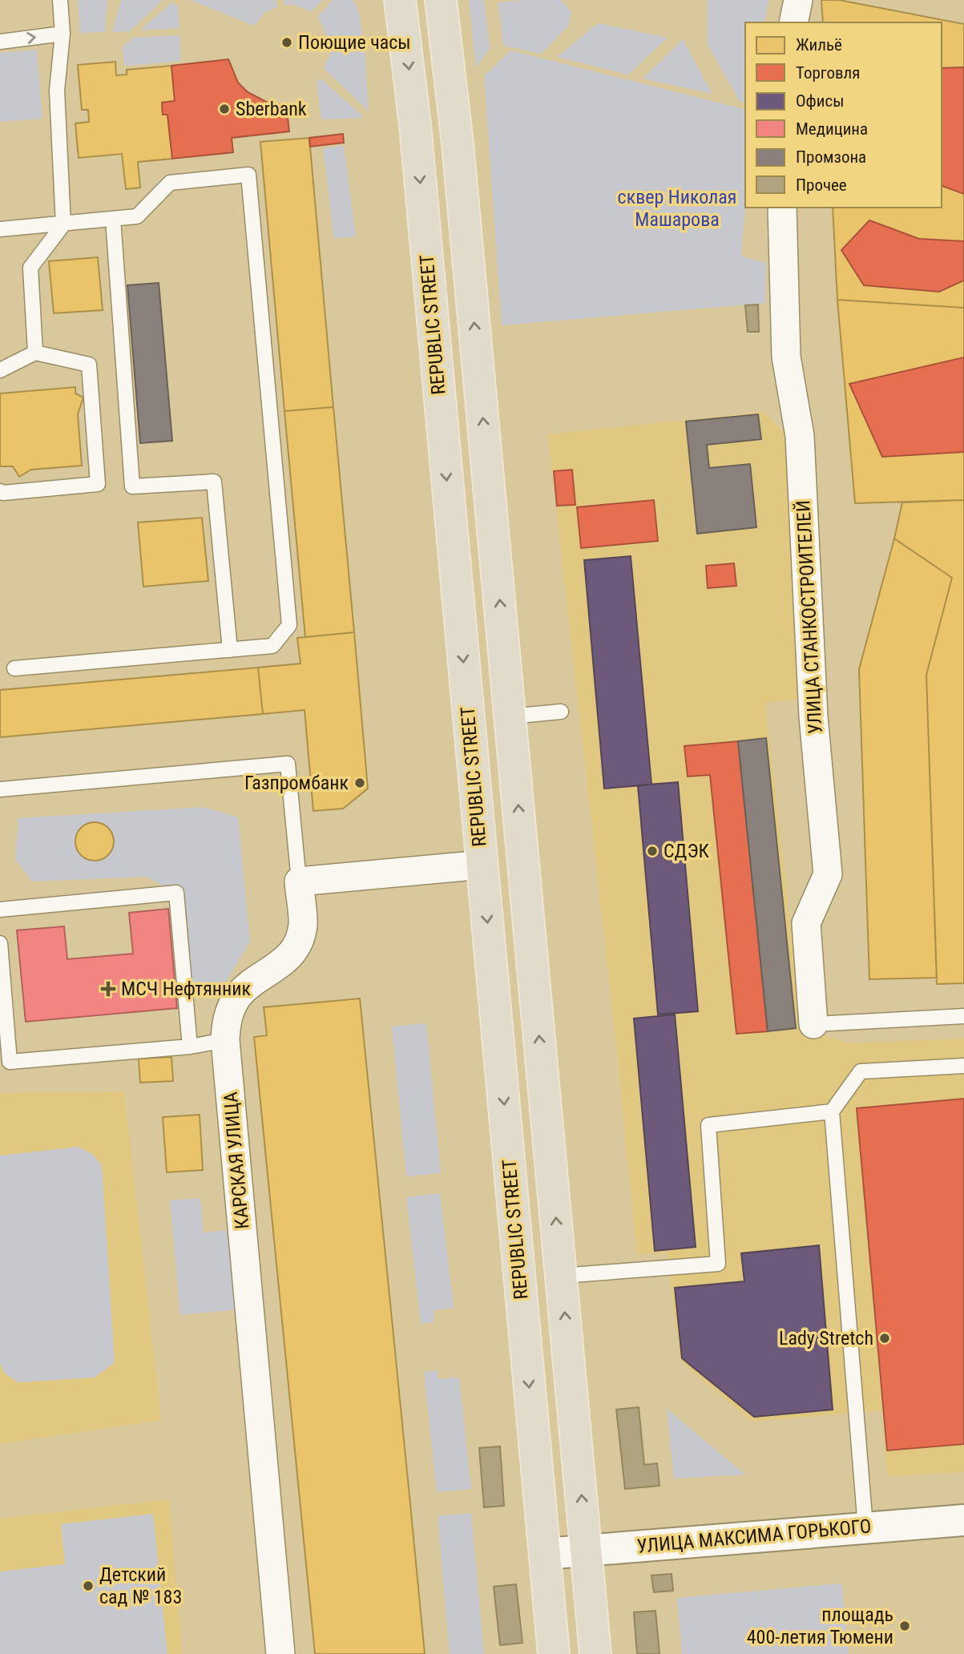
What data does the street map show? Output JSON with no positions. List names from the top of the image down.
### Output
{
  "streets": {
    "main road": ["REPUBLIC STREET"],
    "street": ["УЛИЦА СТАНКОСТРОИТЕЛЕЙ", "КАРСКАЯ УЛИЦА", "УЛИЦА МАКСИМА ГОРЬКОГО"]
  },
  "crossings": [
    ["REPUBLIC STREET", "УЛИЦА МАКСИМА ГОРЬКОГО"]
  ],
  "parks": ["сквер Николая Машарова"],
  "places": {
    "other": [
      "Поющие часы",
      "Sberbank",
      "Газпромбанк",
      "СДЭК",
      "Lady Stretch",
      "Детский сад № 183",
      "площадь 400-летия Тюмени"
    ],
    "health": ["МСЧ Нефтянник"]
  },
  "legend": [
    "Жильё",
    "Торговля",
    "Офисы",
    "Медицина",
    "Промзона",
    "Прочее"
  ]
}
